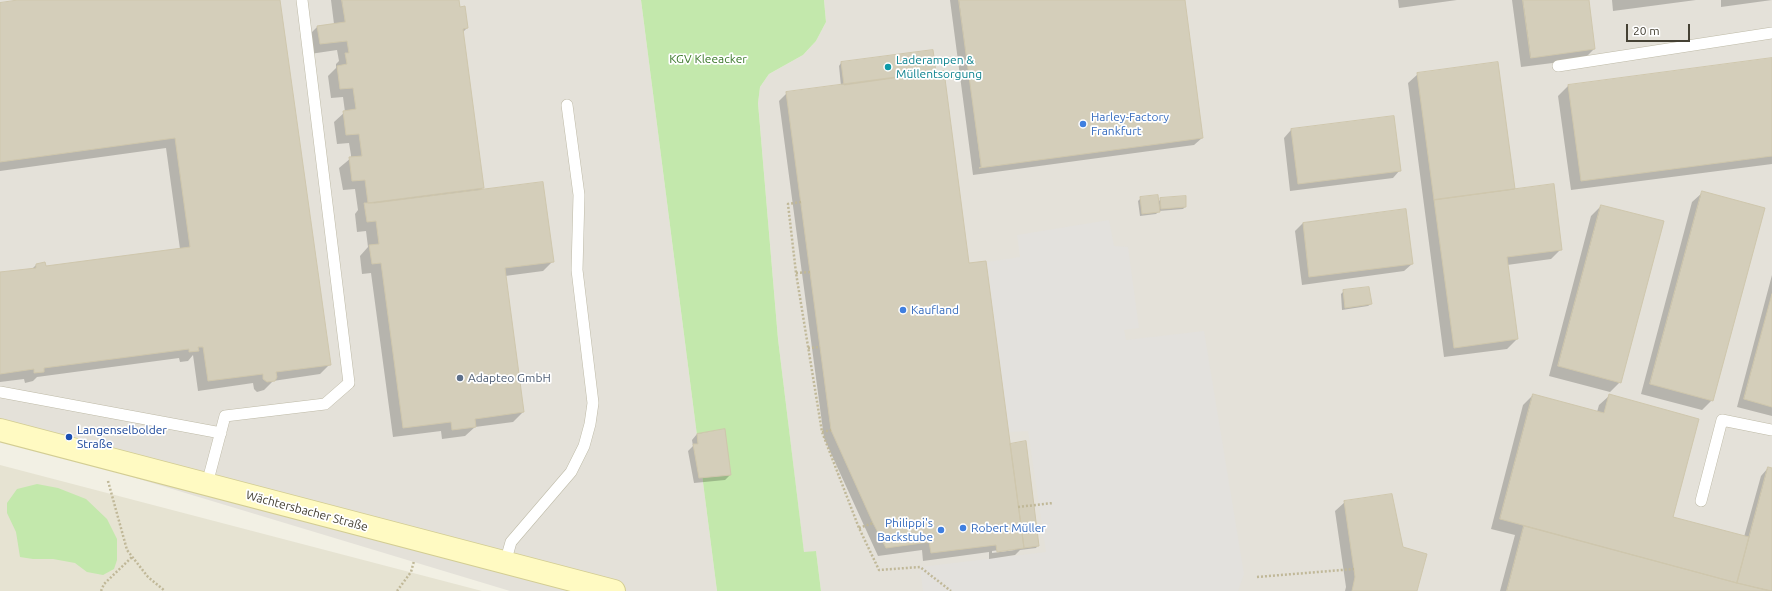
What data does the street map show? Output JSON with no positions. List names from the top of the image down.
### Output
{
  "streets": {
    "street": ["Wächtersbacher Straße"]
  },
  "parks": ["KGV Kleeacker"],
  "places": [
    "Laderampen & Müllentsorgung",
    "Harley-Factory Frankfurt",
    "Kaufland",
    "Adapteo GmbH",
    "Langenselbolder Straße",
    "Robert Müller",
    "Philippi's Backstube"
  ],
  "scale_bar": "20 m"
}
